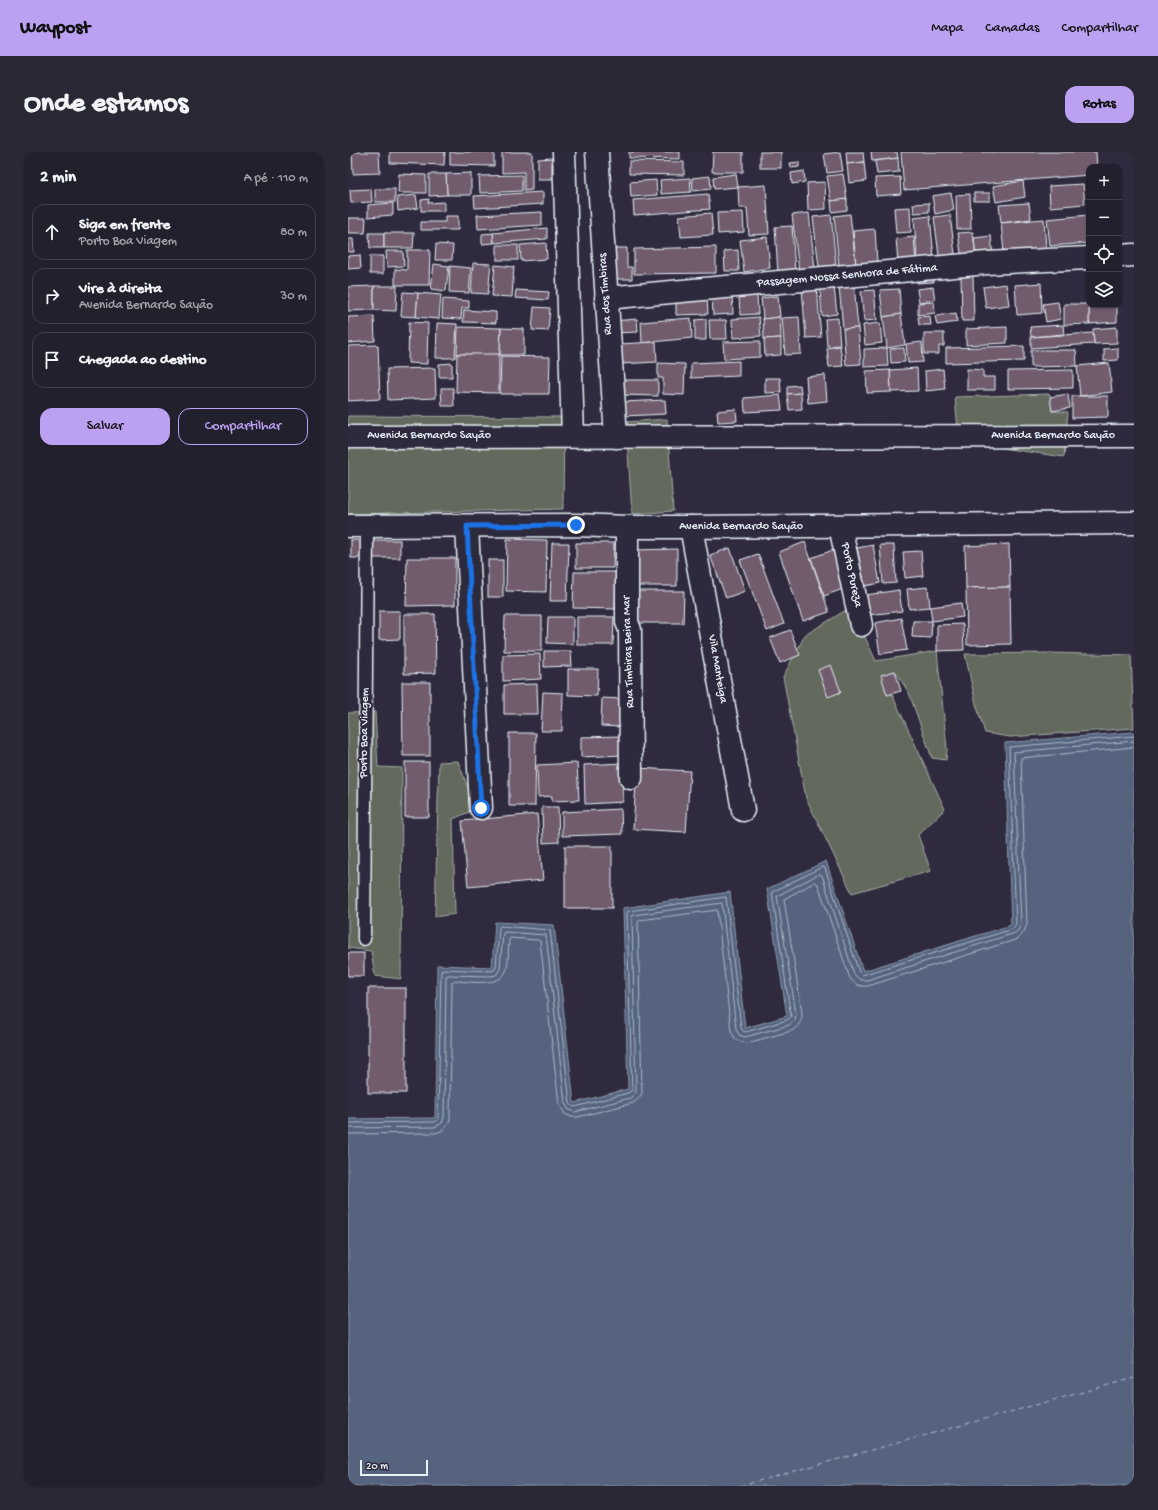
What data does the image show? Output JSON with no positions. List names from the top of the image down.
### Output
{
  "streets": {
    "street": [
      "Passagem Nossa Senhora de Fátima",
      "Rua dos Timbiras",
      "Avenida Bernardo Sayão",
      "Porto Pureza",
      "Rua Timbiras Beira Mar",
      "Vila Manteiga"
    ],
    "lane": ["Porto Boa Viagem"]
  },
  "crossings": [
    ["Passagem Nossa Senhora de Fátima", "Rua dos Timbiras"],
    ["Rua dos Timbiras", "Avenida Bernardo Sayão"],
    ["Avenida Bernardo Sayão", "Porto Pureza"],
    ["Avenida Bernardo Sayão", "Rua Timbiras Beira Mar"],
    ["Avenida Bernardo Sayão", "Vila Manteiga"],
    ["Avenida Bernardo Sayão", "Porto Boa Viagem"]
  ],
  "scale_bar": "20 m",
  "page": {
    "header": "Waypost",
    "nav": ["Mapa", "Camadas", "Compartilhar"],
    "buttons": [
      "Rotas",
      ["Salvar", "Compartilhar"]
    ],
    "title": "Onde estamos",
    "heading": ["2 min", "A pé · 110 m"],
    "map_buttons": ["+", "−"],
    "list": [
      ["Siga em frente", "Porto Boa Viagem", "80 m"],
      ["Vire à direita", "Avenida Bernardo Sayão", "30 m"],
      "Chegada ao destino"
    ],
    "scale": "20 m"
  }
}
